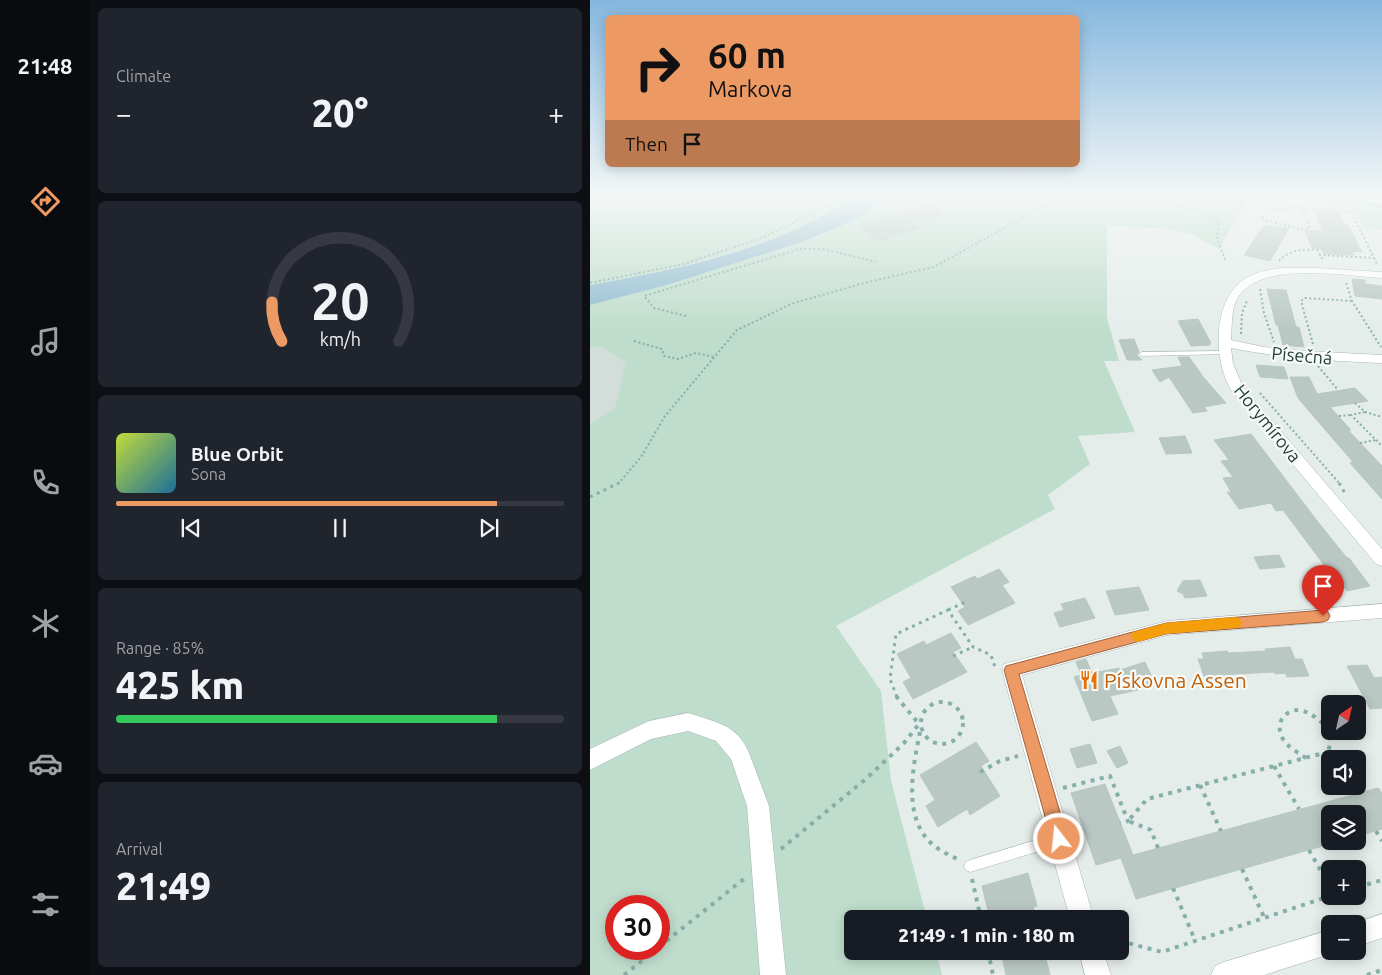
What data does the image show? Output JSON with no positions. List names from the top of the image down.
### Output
{
  "streets": {
    "street": ["Písečná", "Horymírova"]
  },
  "crossings": [
    ["Písečná", "Horymírova"]
  ],
  "places": {
    "restaurant": ["Pískovna Assen"]
  },
  "north": "top right",
  "page": {
    "tabs": "21:48",
    "tile": [
      "Climate",
      ["Range · 85%", "425 km"],
      ["Arrival", "21:49"]
    ],
    "turn": ["60 m", "Markova"],
    "heat": ["−", "20°", "+"],
    "then": "Then",
    "song": ["Blue Orbit", "Sona"],
    "map_buttons": ["+", "−"],
    "limit": "30",
    "trip": "21:49 · 1 min · 180 m",
    "gauge": ["20", "km/h"]
  }
}
